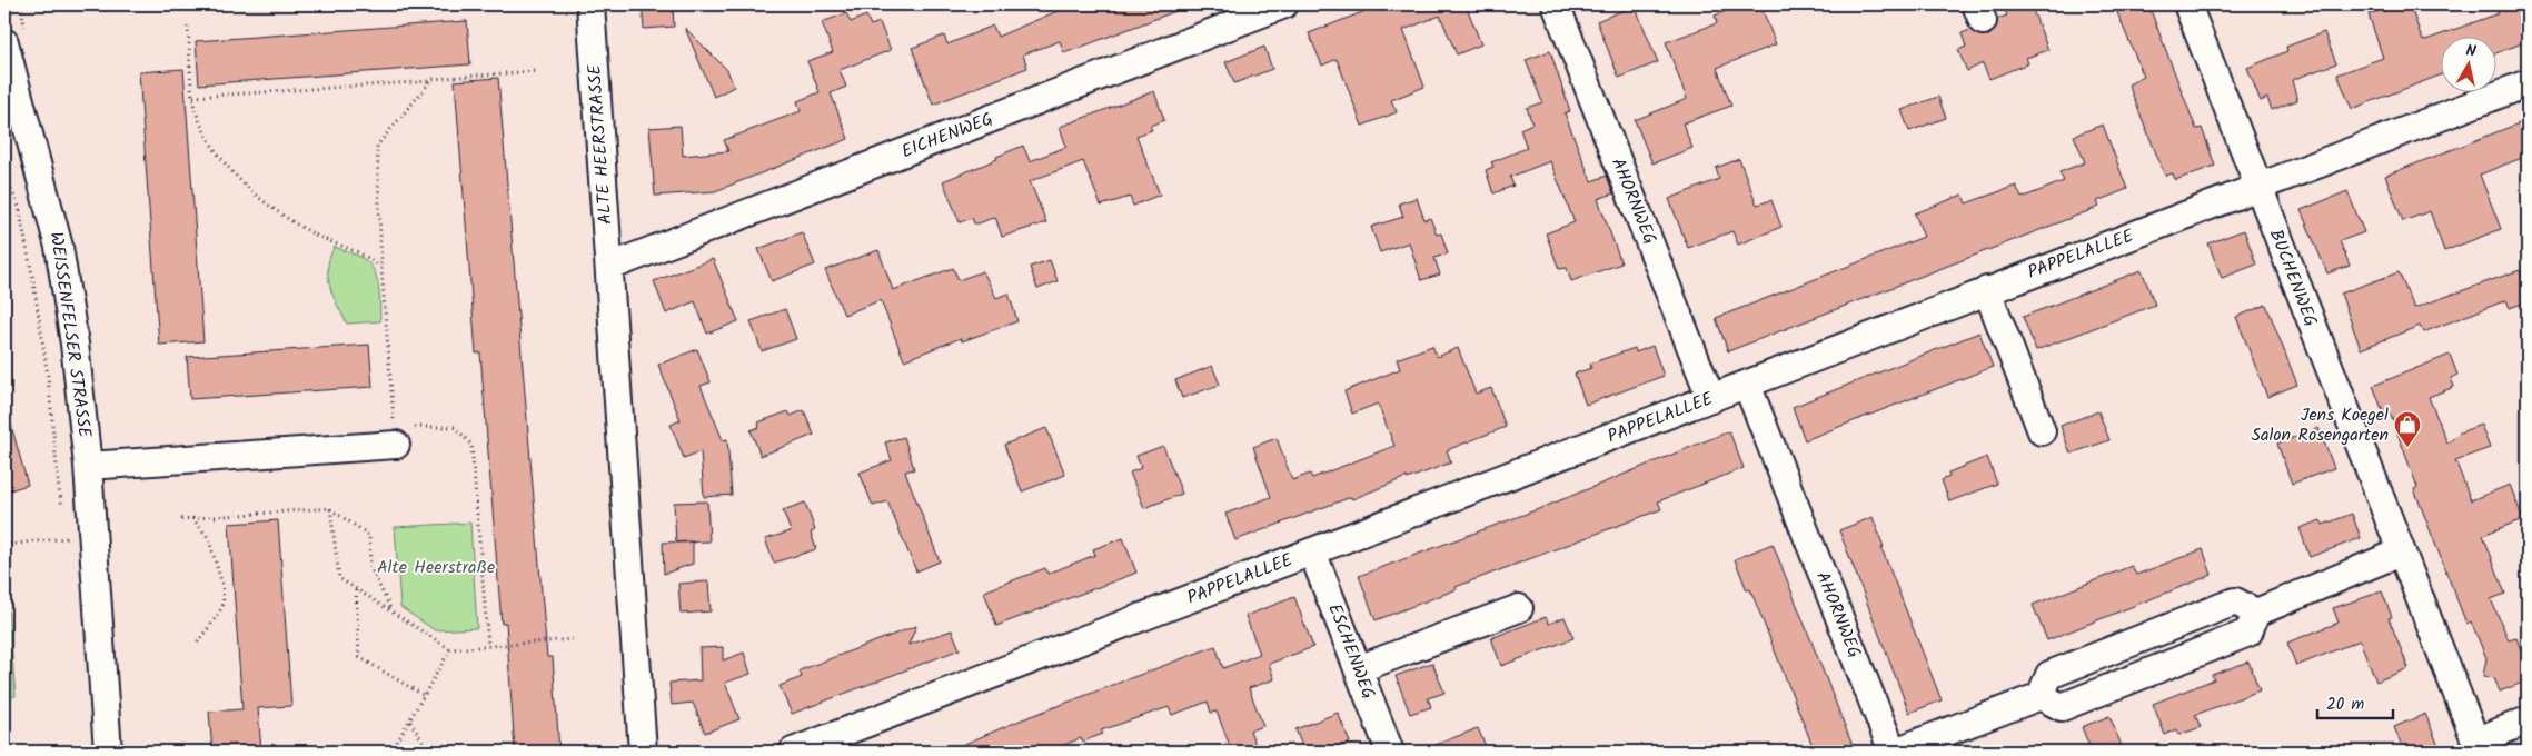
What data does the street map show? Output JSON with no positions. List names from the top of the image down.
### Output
{
  "streets": {
    "street": [
      "EICHENWEG",
      "ALTE HEERSTRASSE",
      "AHORNWEG",
      "PAPPELALLEE",
      "BUCHENWEG",
      "WEISSENFELSER STRASSE",
      "ESCHENWEG"
    ]
  },
  "crossings": [
    ["EICHENWEG", "ALTE HEERSTRASSE"],
    ["AHORNWEG", "PAPPELALLEE"],
    ["PAPPELALLEE", "BUCHENWEG"],
    ["PAPPELALLEE", "ESCHENWEG"]
  ],
  "parks": ["Alte Heerstraße"],
  "places": {
    "shop": ["Jens Koegel Salon Rosengarten"]
  },
  "scale_bar": "20 m",
  "north": "top"
}
